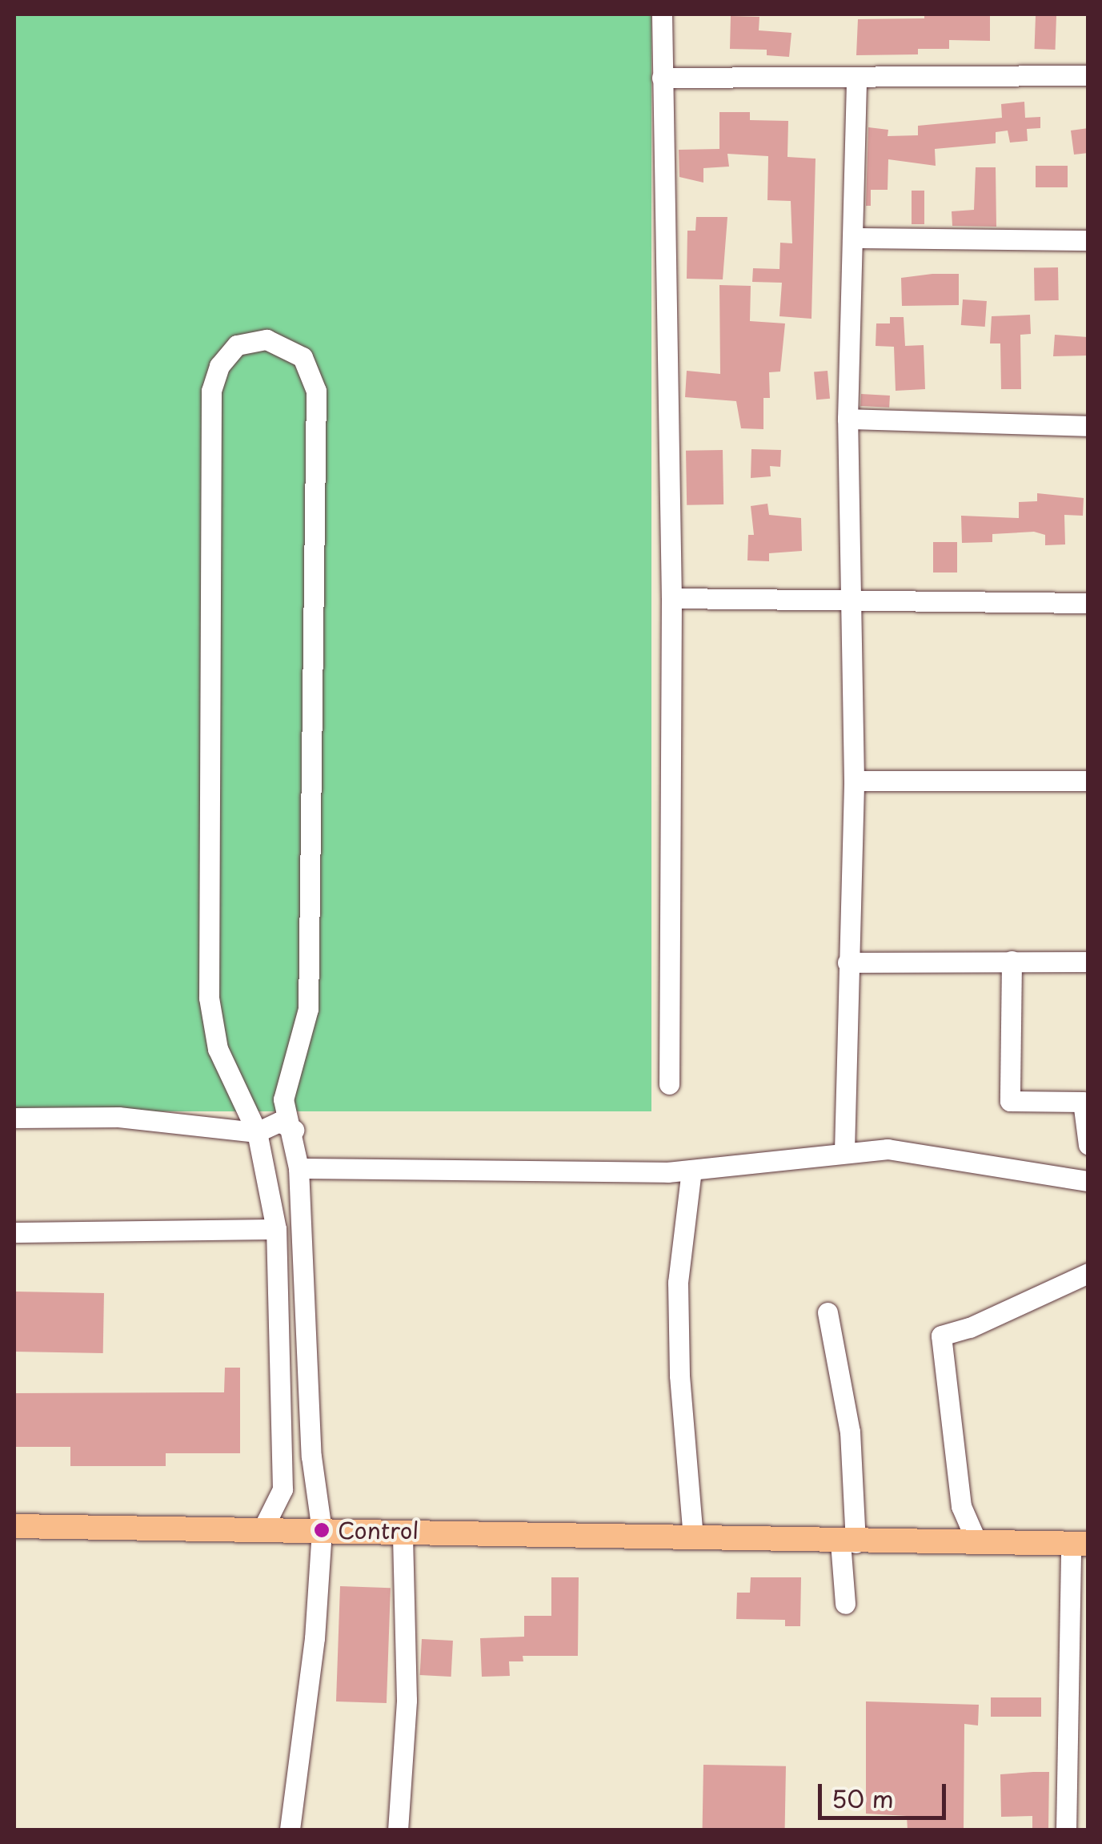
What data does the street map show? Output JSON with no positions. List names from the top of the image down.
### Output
{
  "places": ["Control"],
  "scale_bar": "50 m"
}
